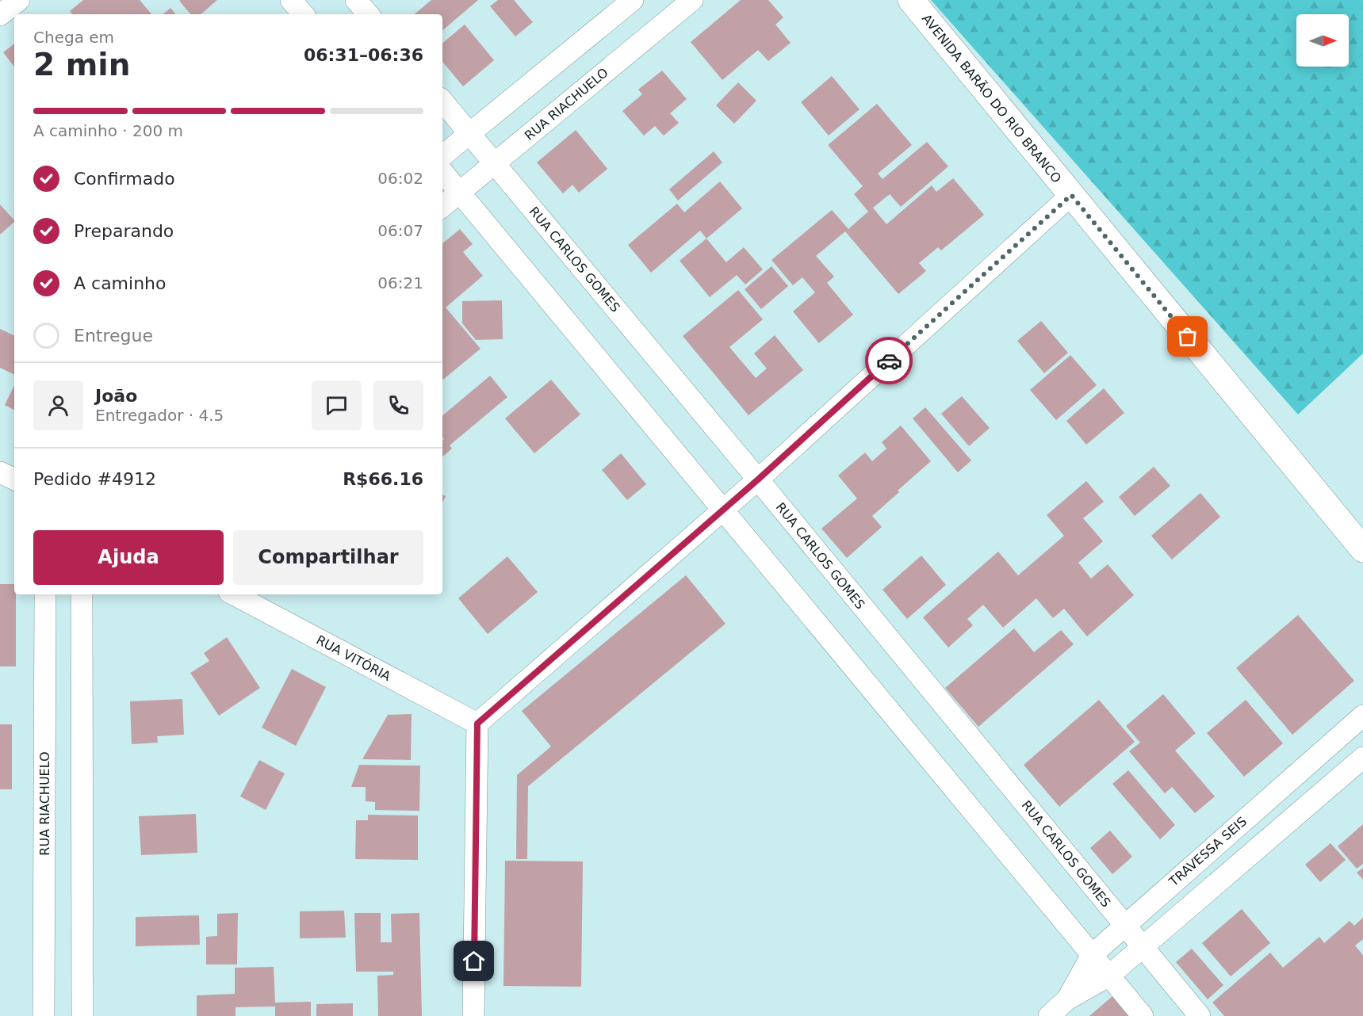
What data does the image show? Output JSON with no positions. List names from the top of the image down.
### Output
{
  "streets": {
    "street": [
      "AVENIDA BARÃO DO RIO BRANCO",
      "RUA RIACHUELO",
      "RUA CARLOS GOMES",
      "RUA VITÓRIA",
      "TRAVESSA SEIS"
    ]
  },
  "crossings": [
    ["RUA RIACHUELO", "RUA CARLOS GOMES"],
    ["RUA CARLOS GOMES", "TRAVESSA SEIS"]
  ],
  "north": "right",
  "page": {
    "heading": ["2 min", "Chega em", "06:31–06:36"],
    "panel": [
      "João",
      "Entregador · 4.5",
      "Pedido #4912",
      "R$66.16"
    ],
    "bar": "A caminho · 200 m",
    "list": [
      ["Confirmado", "06:02"],
      ["Preparando", "06:07"],
      ["A caminho", "06:21"],
      "Entregue"
    ],
    "buttons": ["Ajuda", "Compartilhar"]
  }
}
